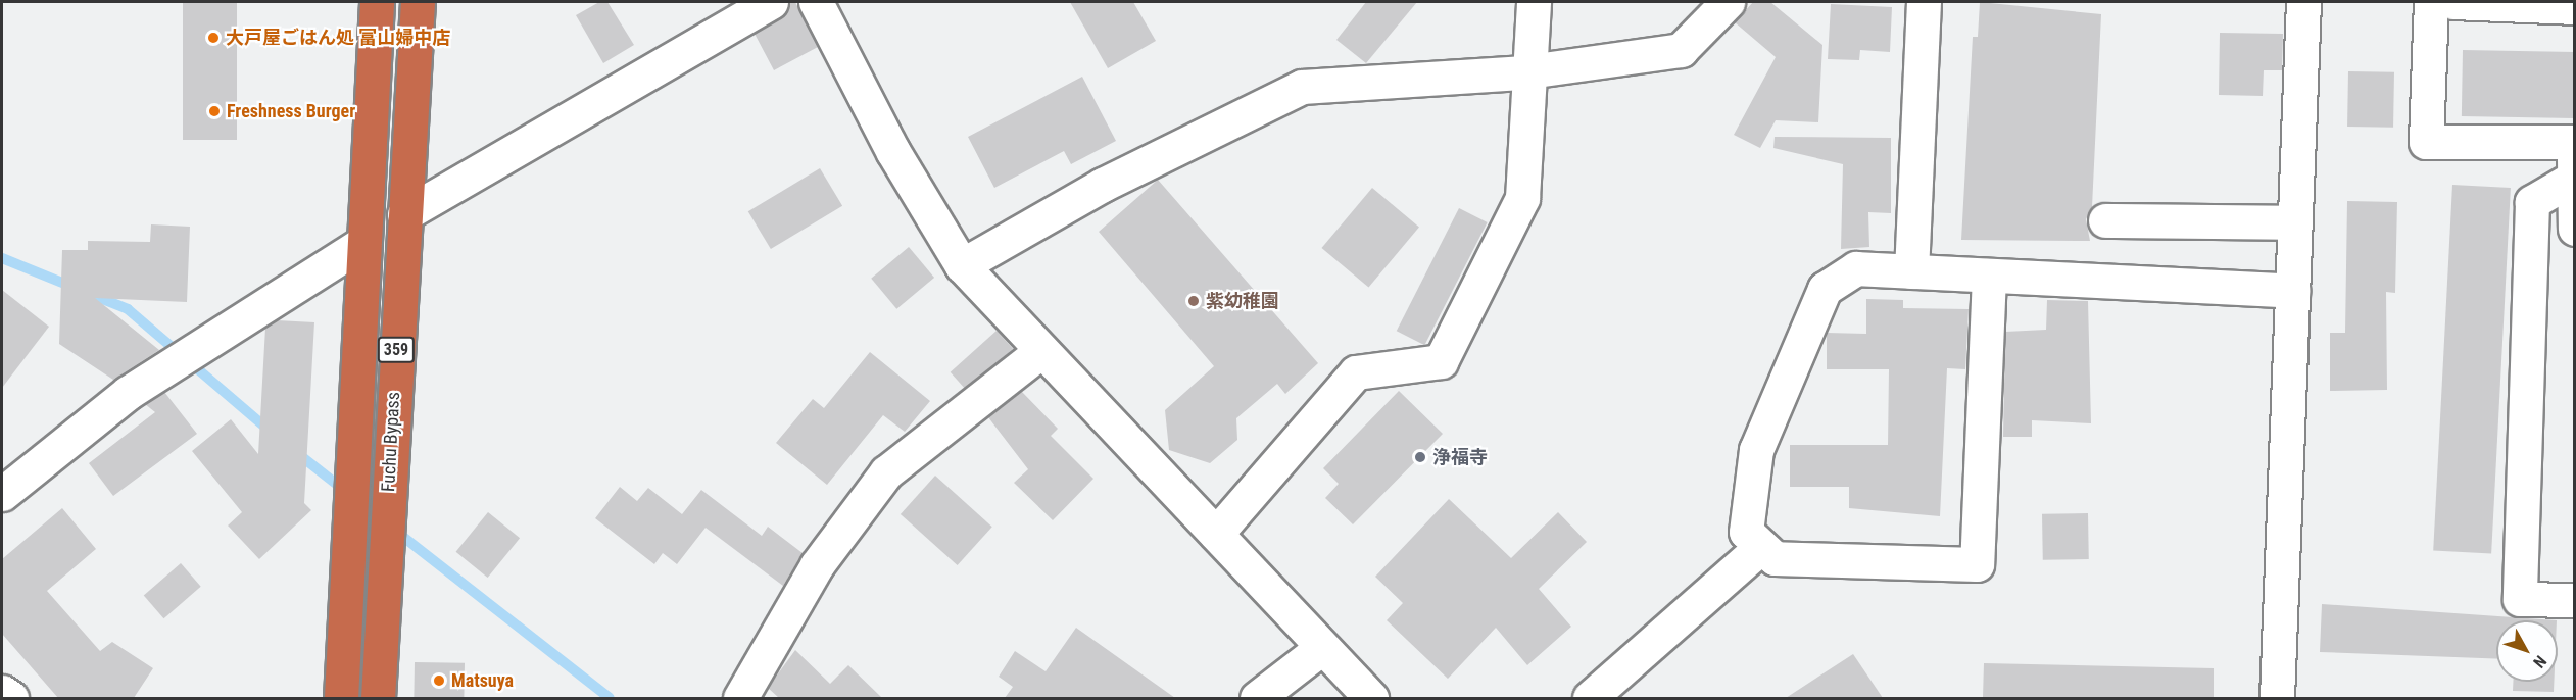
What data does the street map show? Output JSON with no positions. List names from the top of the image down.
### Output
{
  "streets": {
    "highway": ["359", "Fuchu Bypass"]
  },
  "places": [
    "大戸屋ごはん処 富山婦中店",
    "Freshness Burger",
    "紫幼稚園",
    "浄福寺",
    "Matsuya"
  ],
  "north": "bottom right"
}
